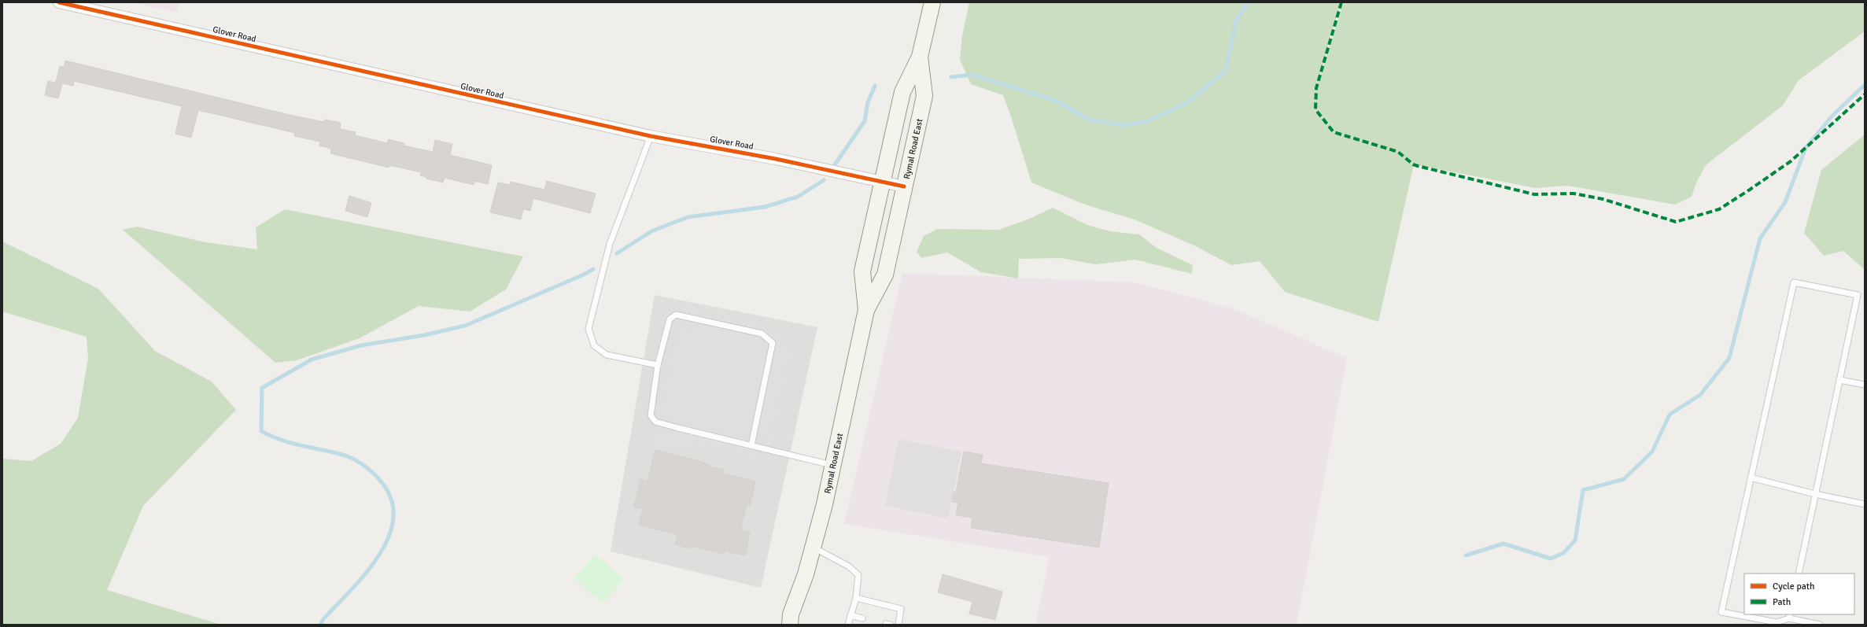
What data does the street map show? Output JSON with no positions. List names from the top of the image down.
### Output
{
  "streets": {
    "main road": ["Rymal Road East"],
    "street": ["Glover Road"]
  },
  "crossings": [
    ["Glover Road", "Rymal Road East"]
  ],
  "legend": ["Cycle path", "Path"]
}
